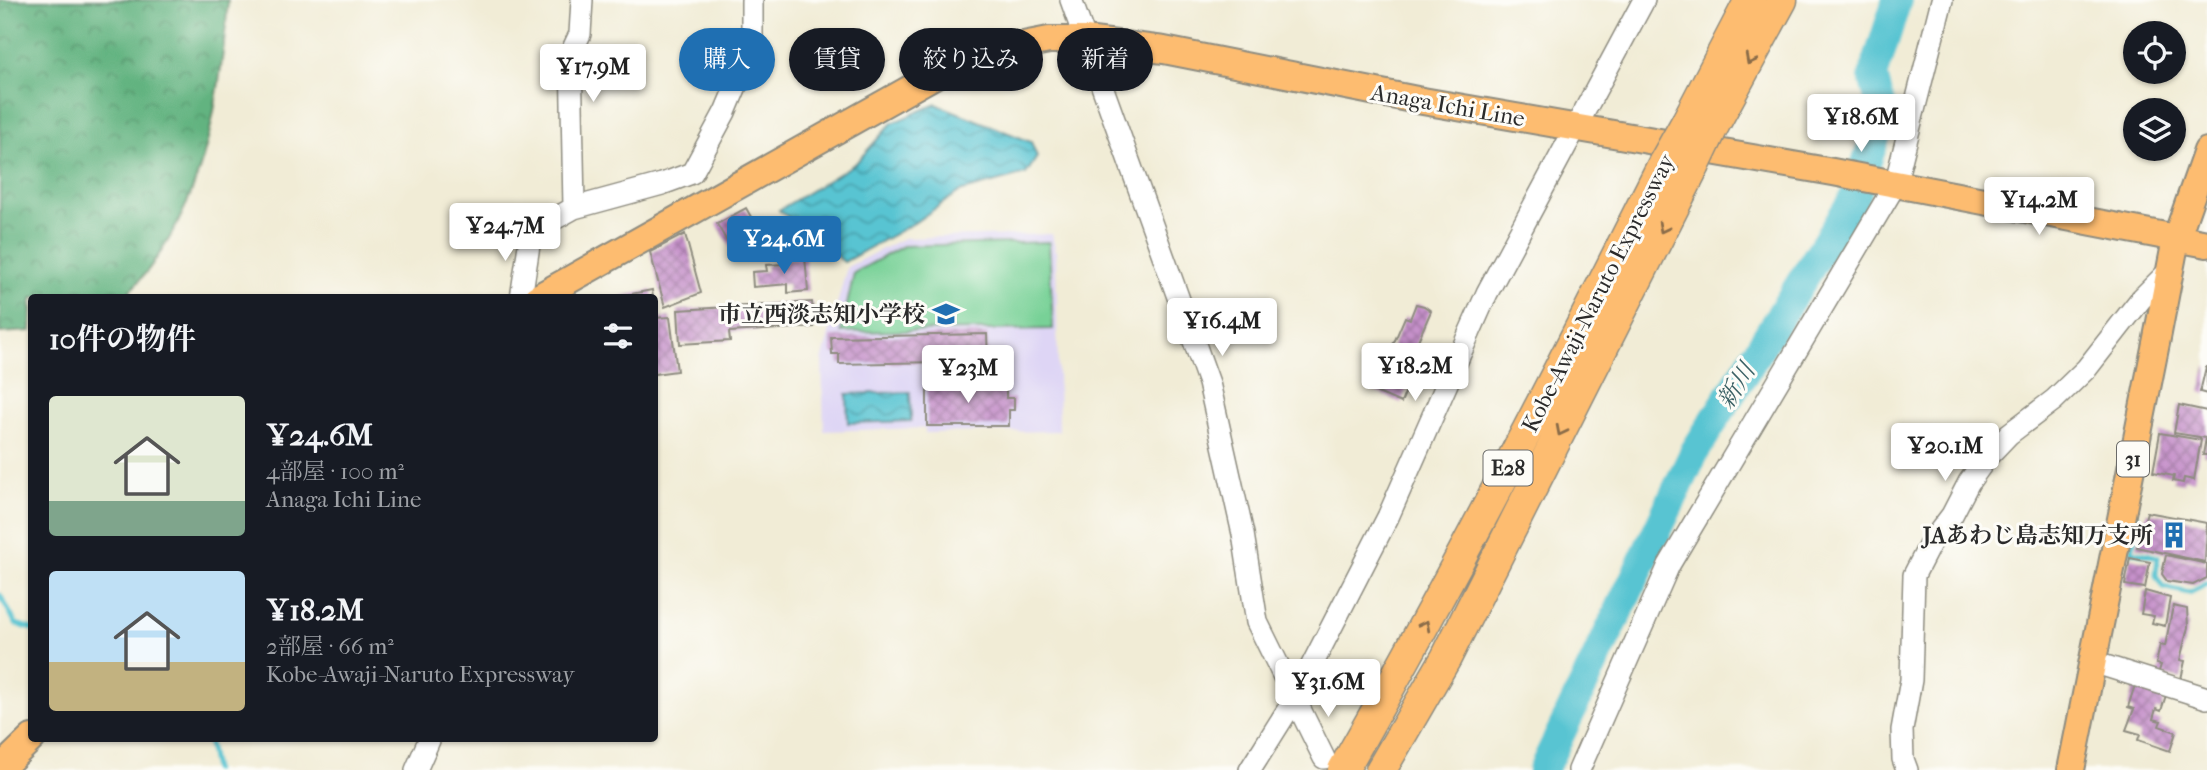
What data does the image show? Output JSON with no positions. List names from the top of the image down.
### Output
{
  "streets": {
    "highway": ["Kobe-Awaji-Naruto Expressway", "E28"],
    "main road": ["Anaga Ichi Line", "31"]
  },
  "crossings": [
    ["Anaga Ichi Line", "31"]
  ],
  "water": ["新川"],
  "places": {
    "school or university": ["市立西淡志知小学校"],
    "building": ["JAあわじ島志知万支所"]
  },
  "page": {
    "chip": [
      "購入",
      "賃貸",
      "絞り込み",
      "新着"
    ],
    "price": [
      "¥17.9M",
      "¥18.6M",
      "¥14.2M",
      "¥24.7M",
      "¥24.6M",
      "¥16.4M",
      "¥18.2M",
      "¥23M",
      "¥20.1M",
      "¥31.6M"
    ],
    "heading": "10件の物件",
    "list": [
      {
        "name": "¥24.6M",
        "note": "4部屋 · 100 m² · Anaga Ichi Line"
      },
      {
        "name": "¥18.2M",
        "note": "2部屋 · 66 m² · Kobe-Awaji-Naruto Expressway"
      }
    ]
  }
}
